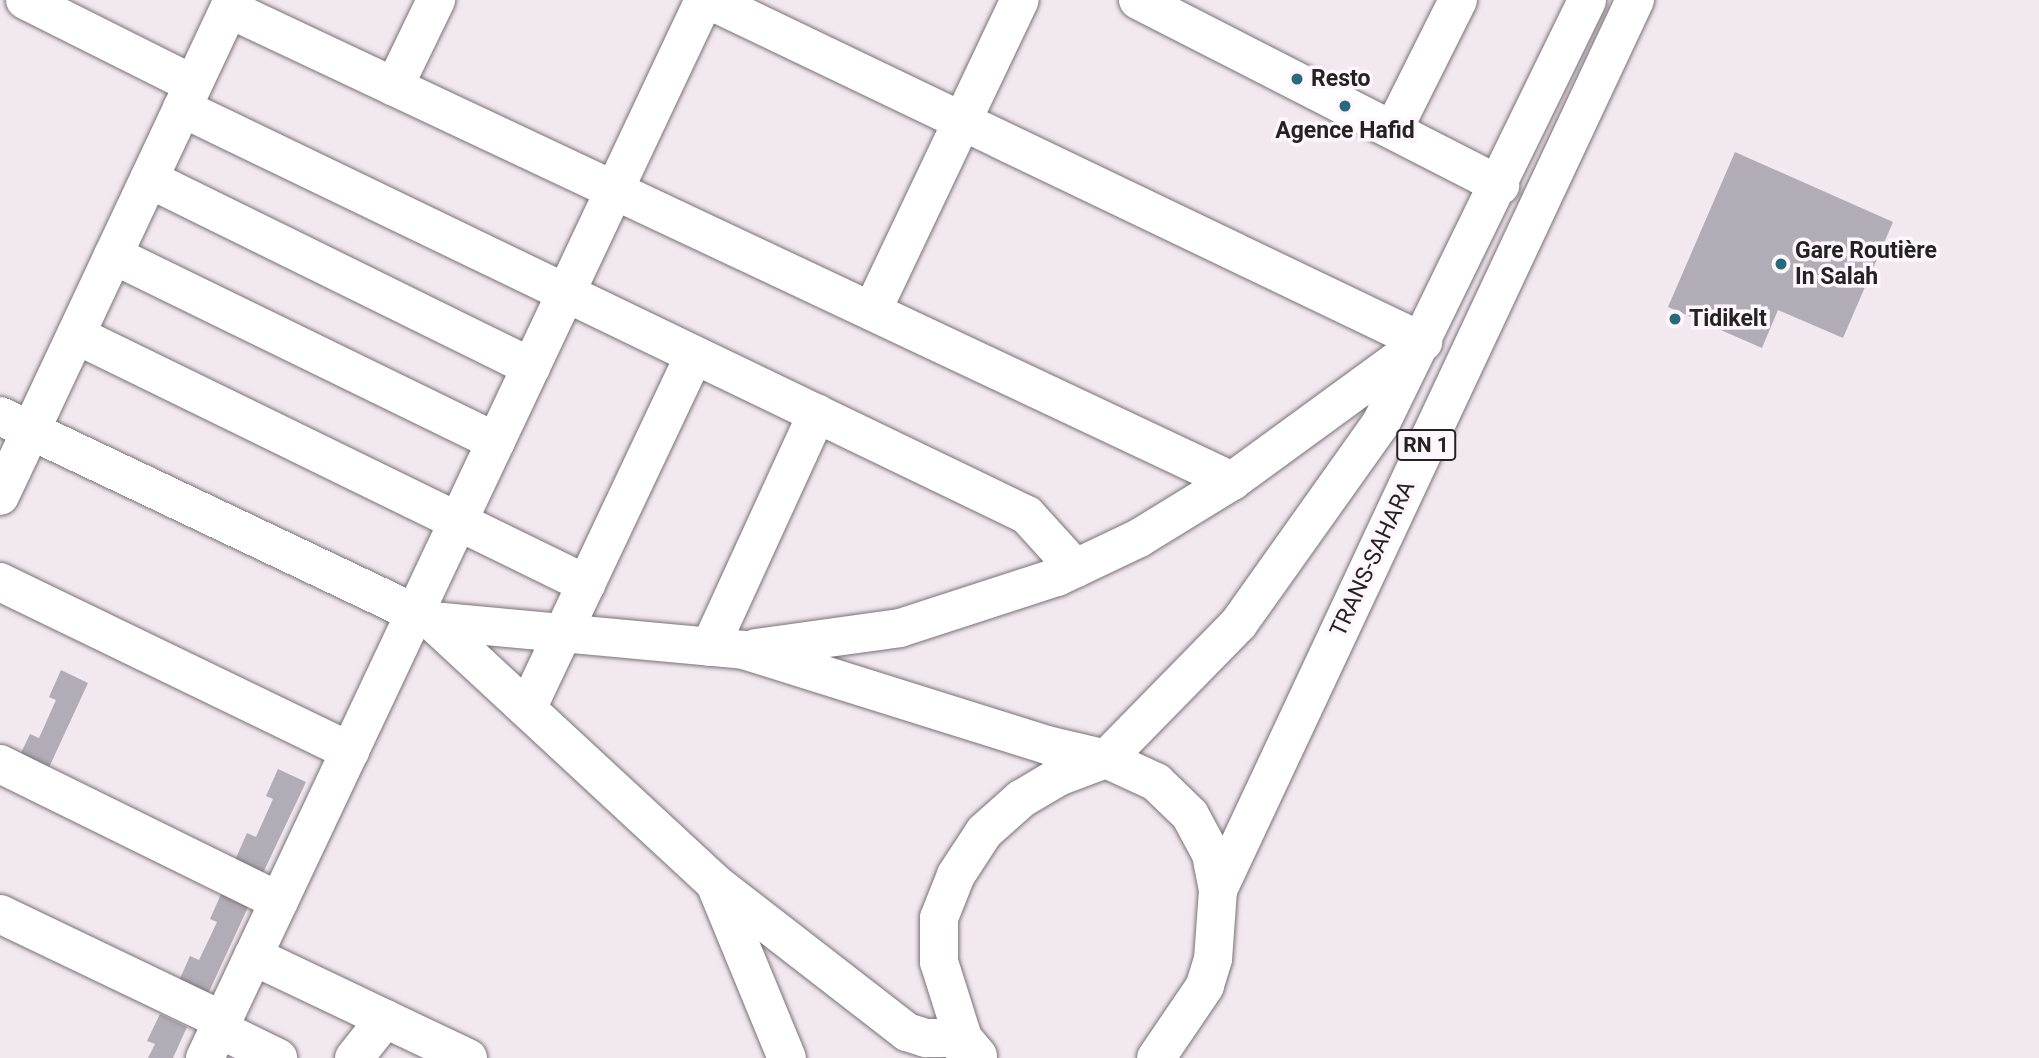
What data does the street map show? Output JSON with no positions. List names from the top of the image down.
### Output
{
  "streets": {
    "street": ["RN 1", "TRANS-SAHARA"]
  },
  "places": [
    "Resto",
    "Agence Hafid",
    "Gare Routière In Salah",
    "Tidikelt"
  ]
}
